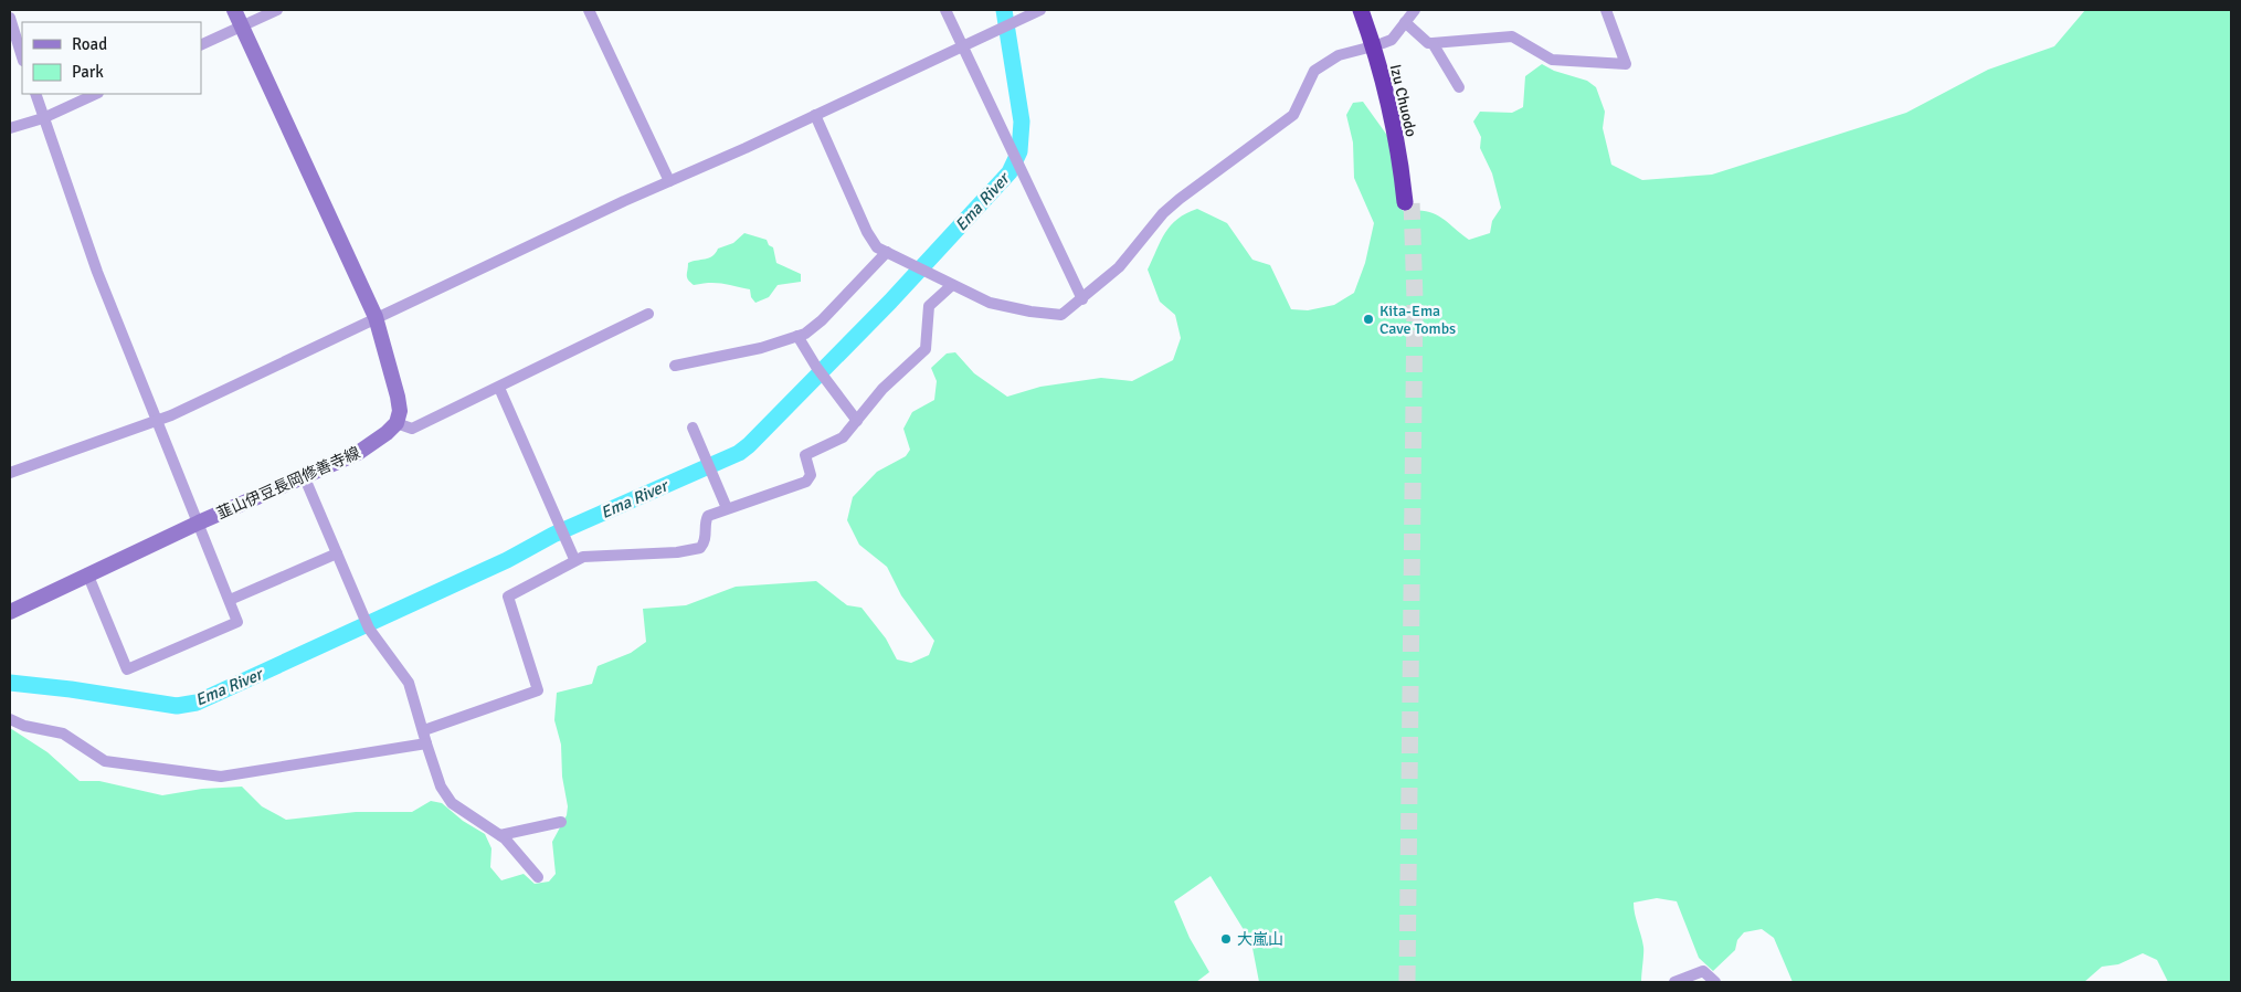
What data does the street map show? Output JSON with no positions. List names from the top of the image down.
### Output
{
  "streets": {
    "highway": ["Izu Chuodo"],
    "main road": ["韮山伊豆長岡修善寺線"]
  },
  "water": ["Ema River"],
  "places": ["Kita-Ema Cave Tombs", "大嵐山"],
  "legend": ["Road", "Park"]
}
